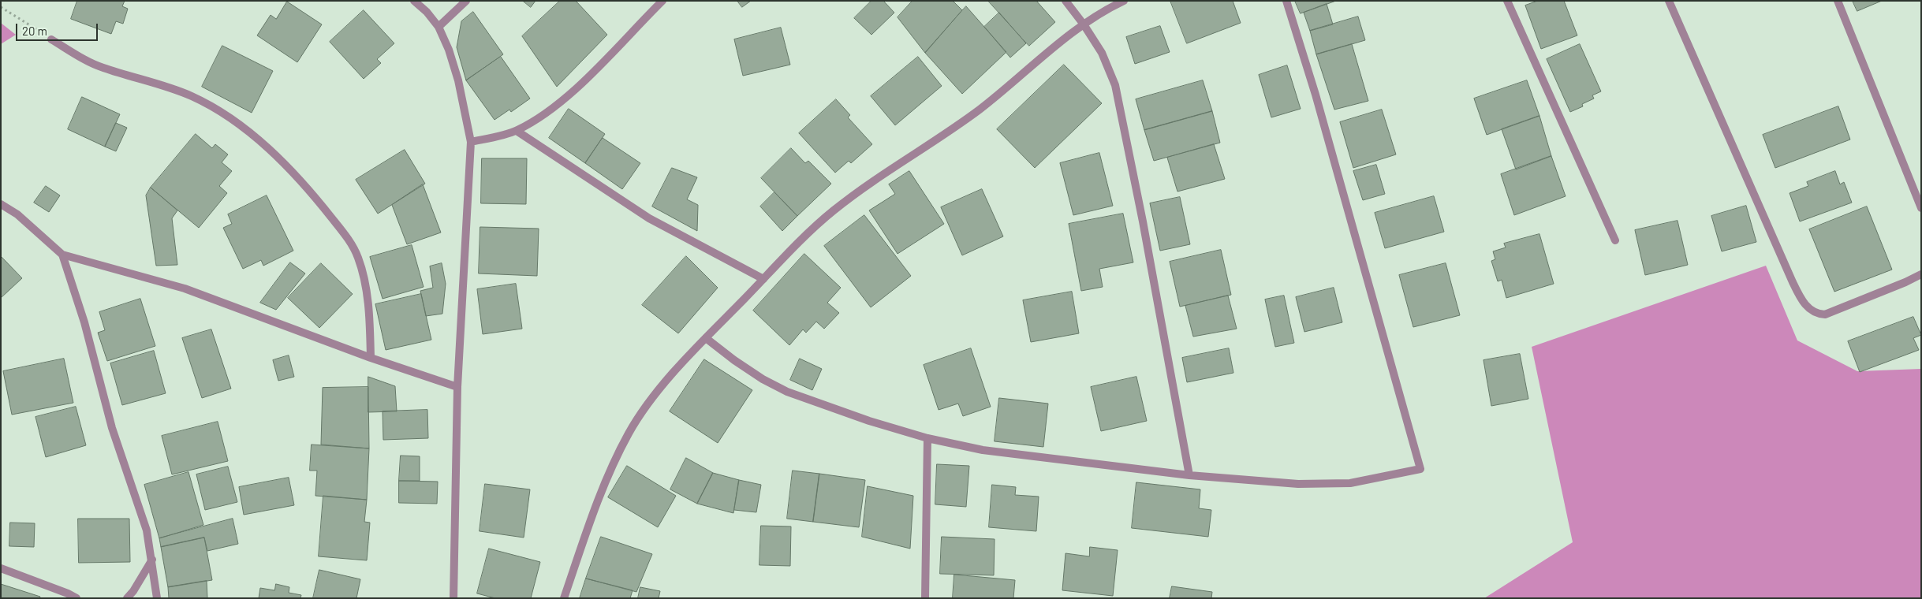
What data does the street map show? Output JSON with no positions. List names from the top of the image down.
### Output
{
  "scale_bar": "20 m"
}
